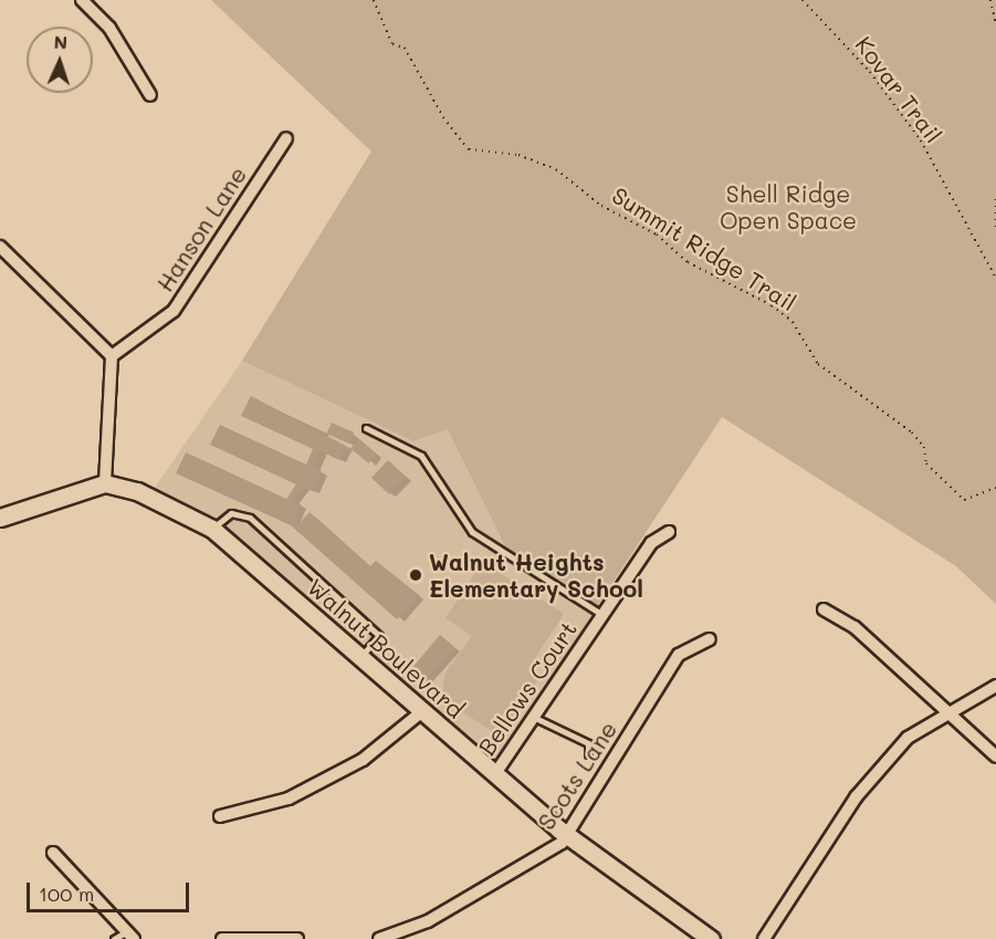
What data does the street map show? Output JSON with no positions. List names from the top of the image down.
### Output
{
  "streets": {
    "street": [
      "Hanson Lane",
      "Walnut Boulevard",
      "Bellows Court",
      "Scots Lane"
    ],
    "path": ["Kovar Trail", "Summit Ridge Trail"]
  },
  "crossings": [
    ["Walnut Boulevard", "Bellows Court"],
    ["Walnut Boulevard", "Scots Lane"]
  ],
  "parks": ["Shell Ridge Open Space"],
  "places": ["Walnut Heights Elementary School"],
  "scale_bar": "100 m",
  "north": "top"
}
